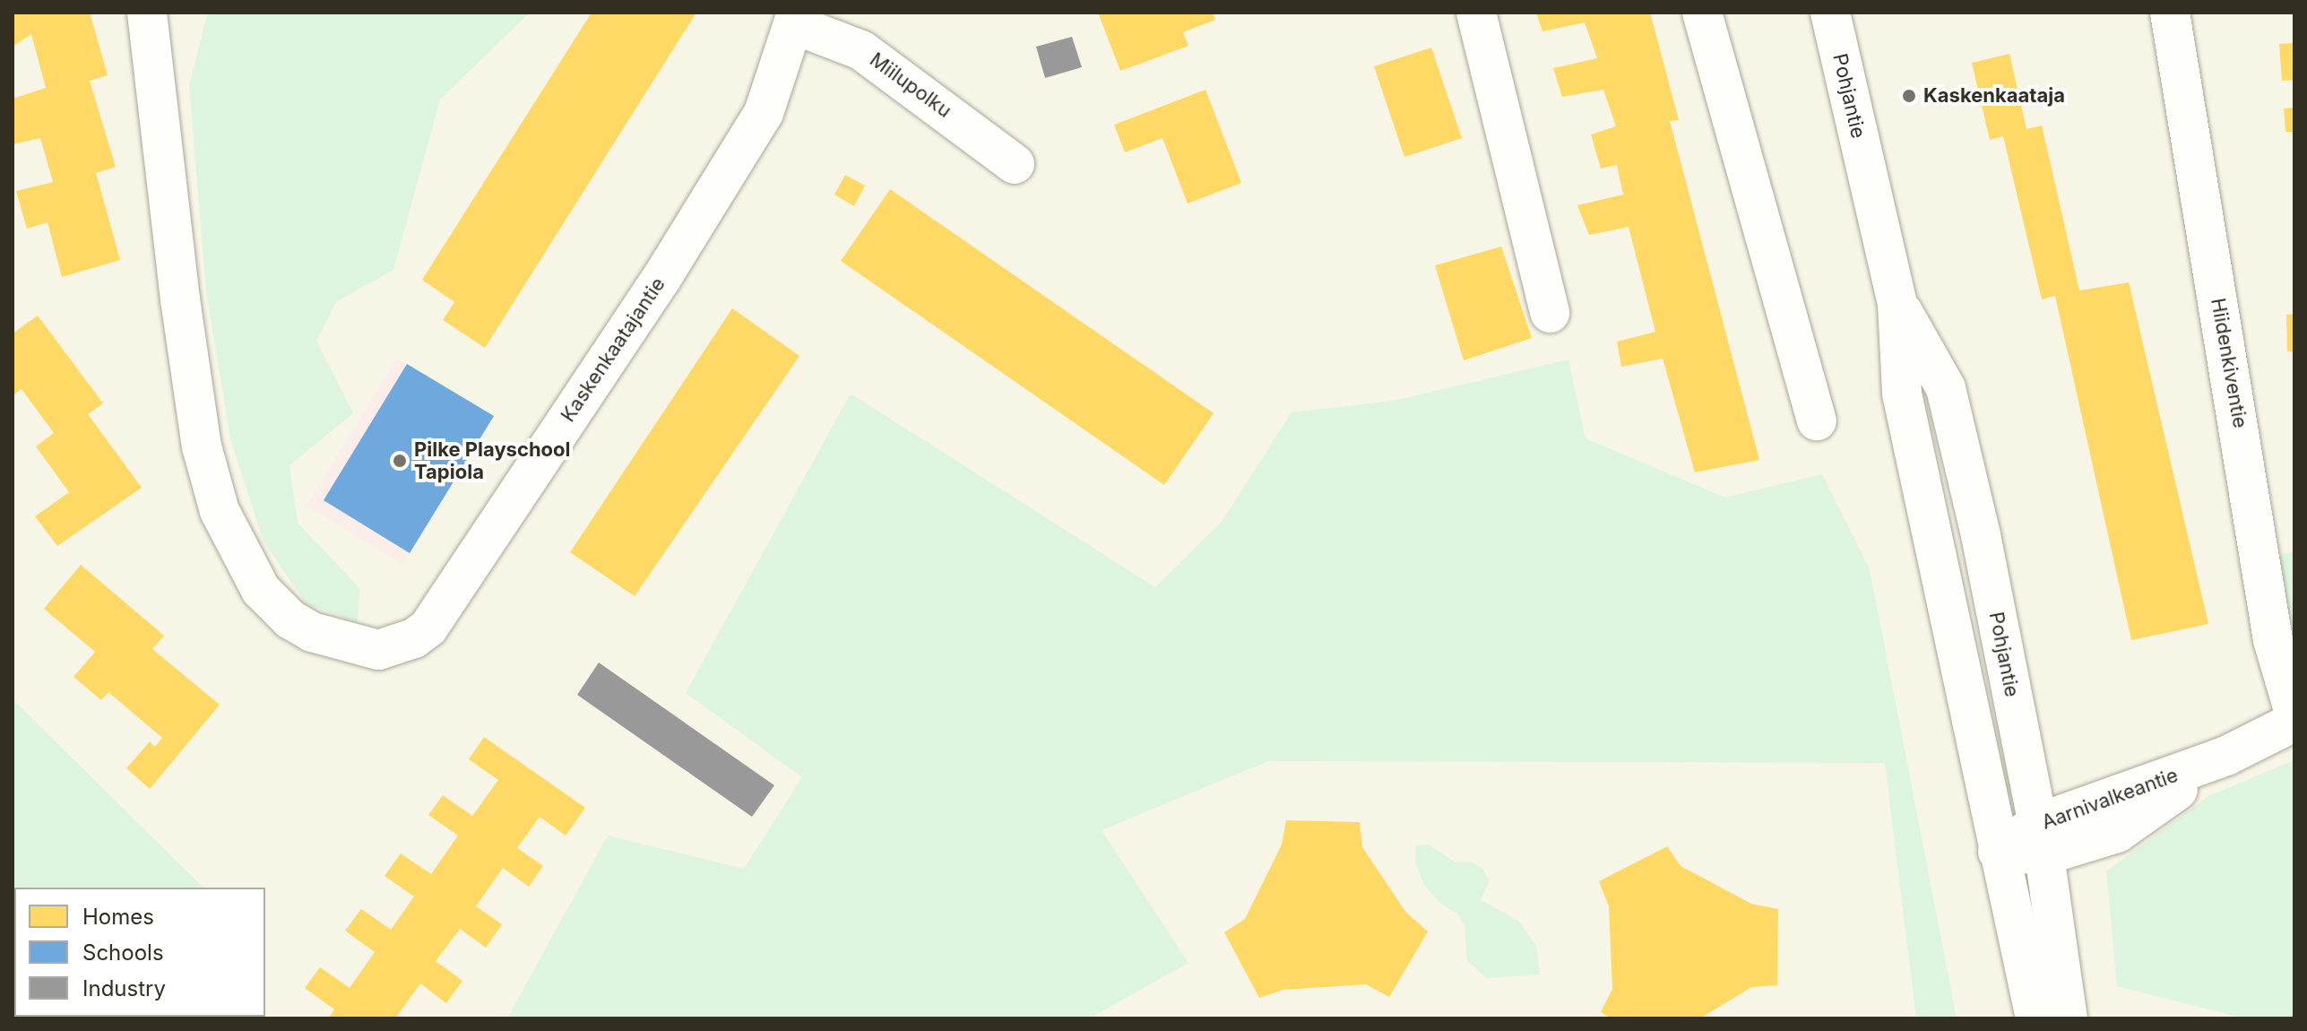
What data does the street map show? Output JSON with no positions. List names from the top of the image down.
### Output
{
  "streets": {
    "street": [
      "Miilupolku",
      "Pohjantie",
      "Kaskenkaatajantie",
      "Hiidenkiventie",
      "Aarnivalkeantie"
    ]
  },
  "crossings": [
    ["Miilupolku", "Kaskenkaatajantie"],
    ["Pohjantie", "Aarnivalkeantie"]
  ],
  "places": ["Kaskenkaataja", "Pilke Playschool Tapiola"],
  "legend": ["Homes", "Schools", "Industry"]
}
